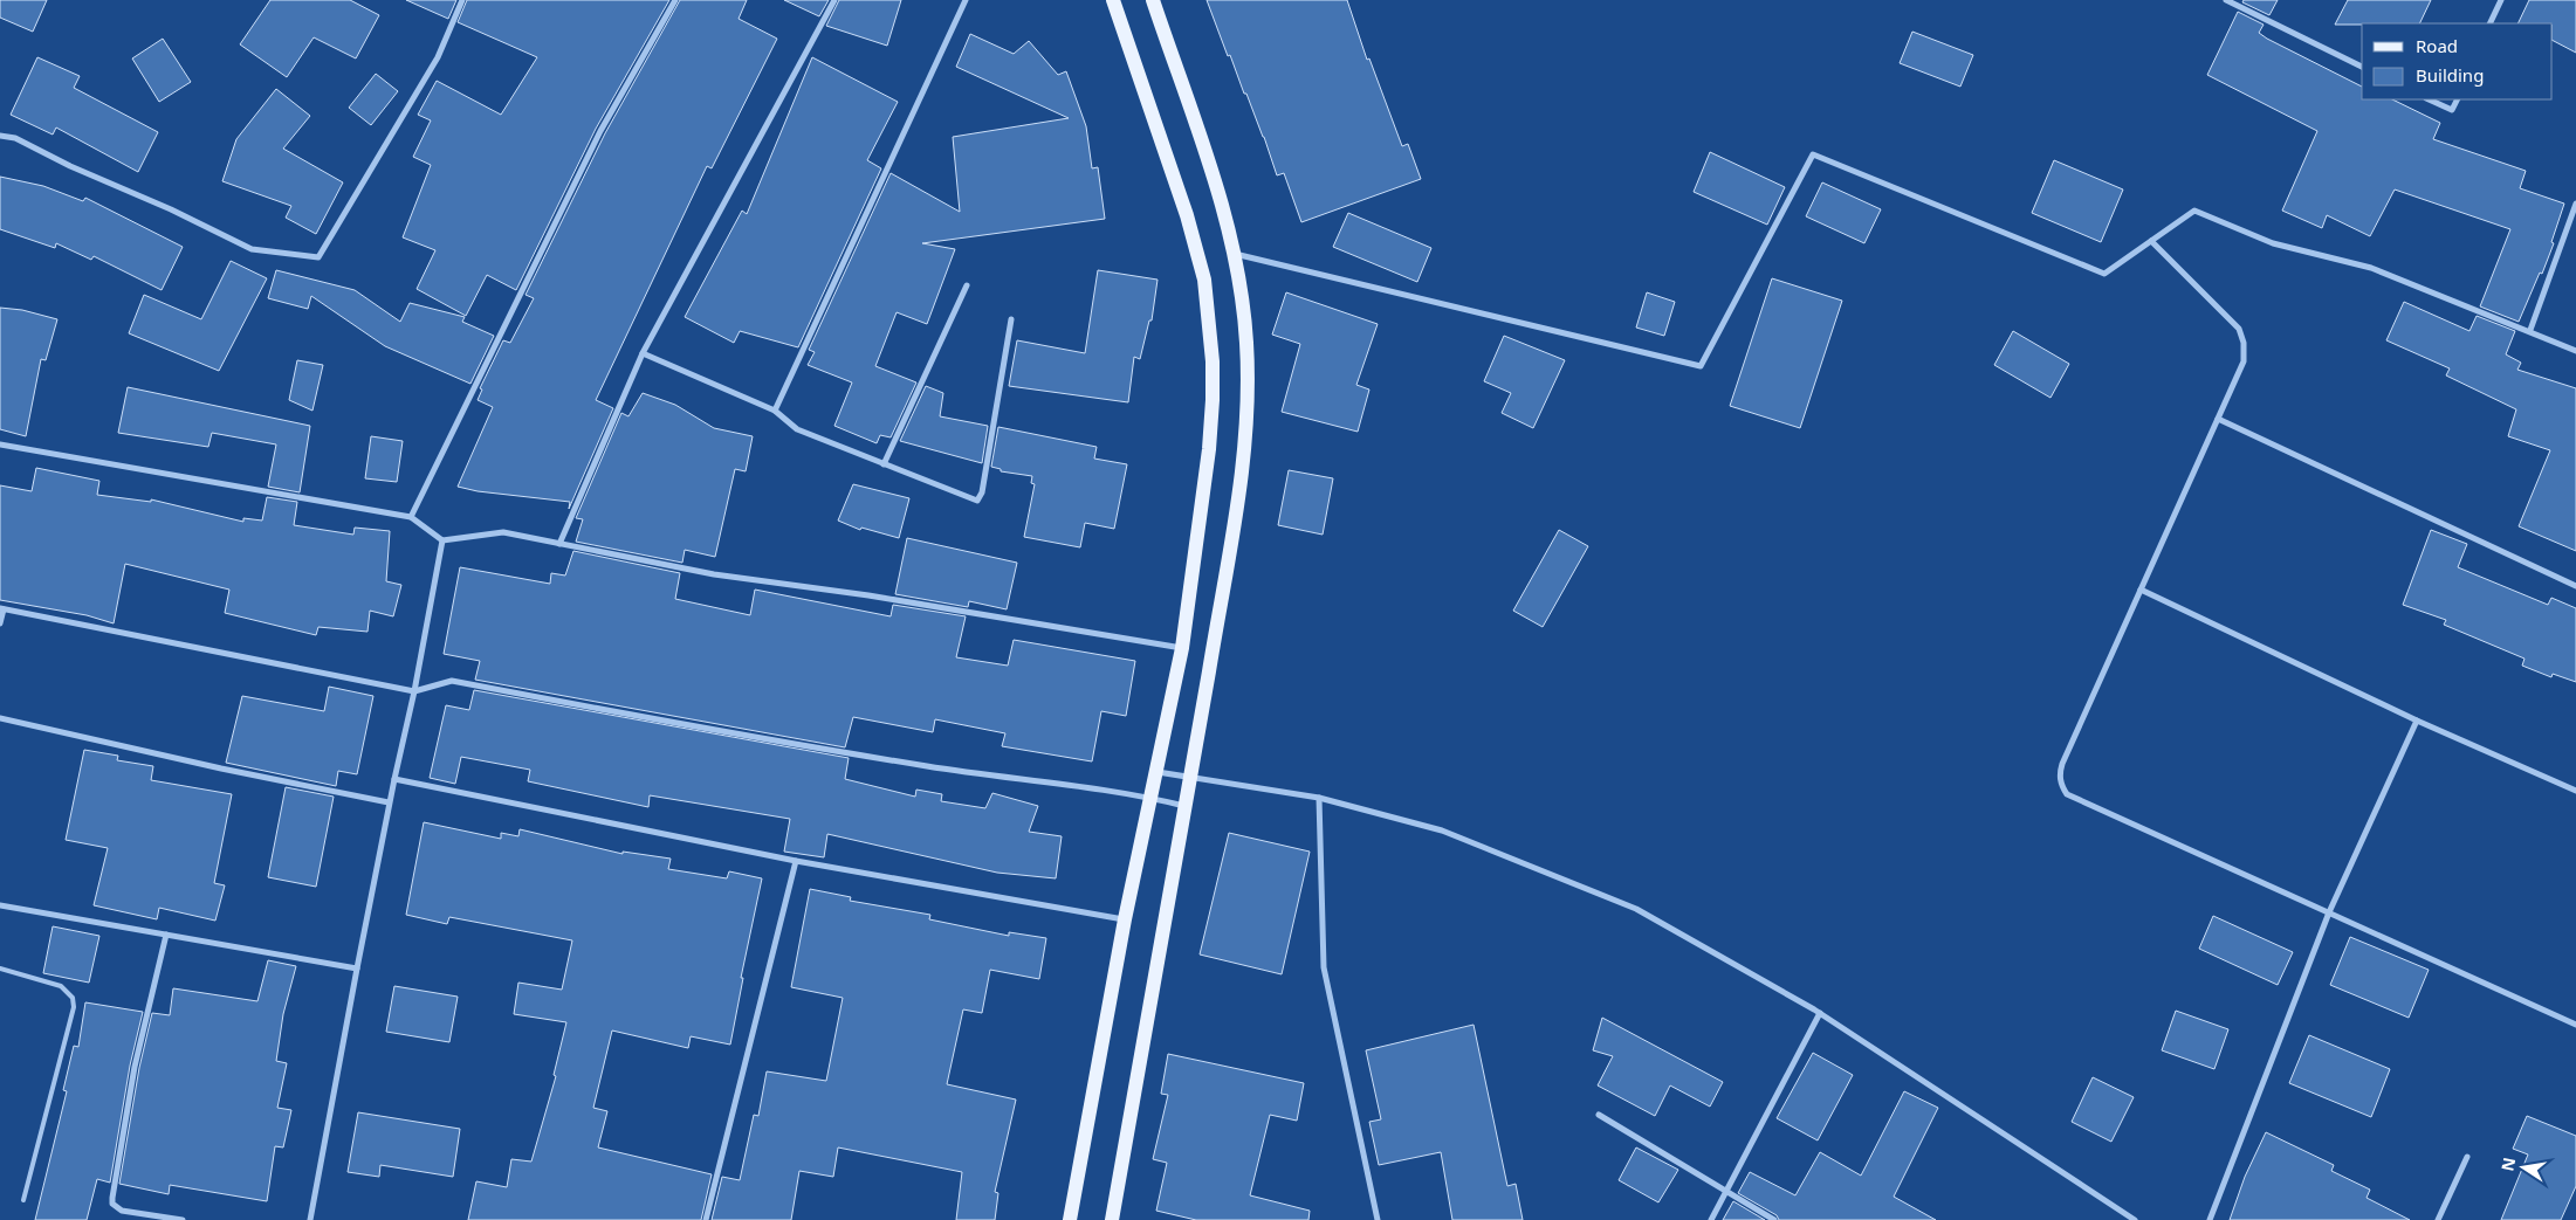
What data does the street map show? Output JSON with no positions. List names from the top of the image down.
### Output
{
  "legend": ["Road", "Building"],
  "north": "left"
}
